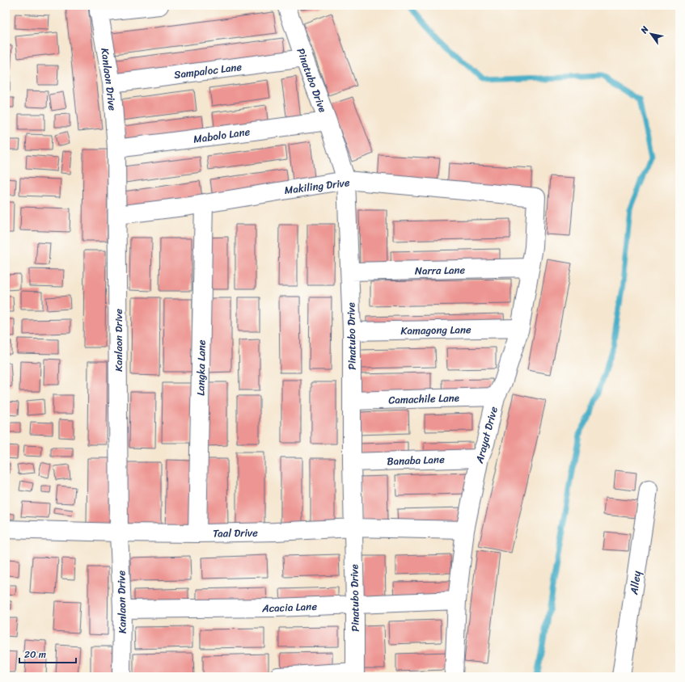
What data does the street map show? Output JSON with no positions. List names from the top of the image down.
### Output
{
  "streets": {
    "street": [
      "Sampaloc Lane",
      "Kanlaon Drive",
      "Pinatubo Drive",
      "Mabolo Lane",
      "Makiling Drive",
      "Narra Lane",
      "Kamagong Lane",
      "Langka Lane",
      "Camachile Lane",
      "Arayat Drive",
      "Banaba Lane",
      "Taal Drive",
      "Alley",
      "Acacia Lane"
    ]
  },
  "crossings": [
    ["Sampaloc Lane", "Kanlaon Drive"],
    ["Sampaloc Lane", "Pinatubo Drive"],
    ["Kanlaon Drive", "Mabolo Lane"],
    ["Kanlaon Drive", "Makiling Drive"],
    ["Kanlaon Drive", "Taal Drive"],
    ["Kanlaon Drive", "Acacia Lane"],
    ["Pinatubo Drive", "Mabolo Lane"],
    ["Pinatubo Drive", "Makiling Drive"],
    ["Pinatubo Drive", "Narra Lane"],
    ["Pinatubo Drive", "Kamagong Lane"],
    ["Pinatubo Drive", "Camachile Lane"],
    ["Pinatubo Drive", "Banaba Lane"],
    ["Pinatubo Drive", "Taal Drive"],
    ["Pinatubo Drive", "Acacia Lane"],
    ["Makiling Drive", "Langka Lane"],
    ["Makiling Drive", "Arayat Drive"],
    ["Narra Lane", "Arayat Drive"],
    ["Kamagong Lane", "Arayat Drive"],
    ["Langka Lane", "Taal Drive"],
    ["Camachile Lane", "Arayat Drive"],
    ["Arayat Drive", "Banaba Lane"],
    ["Arayat Drive", "Taal Drive"],
    ["Arayat Drive", "Acacia Lane"]
  ],
  "scale_bar": "20 m",
  "north": "top left"
}
